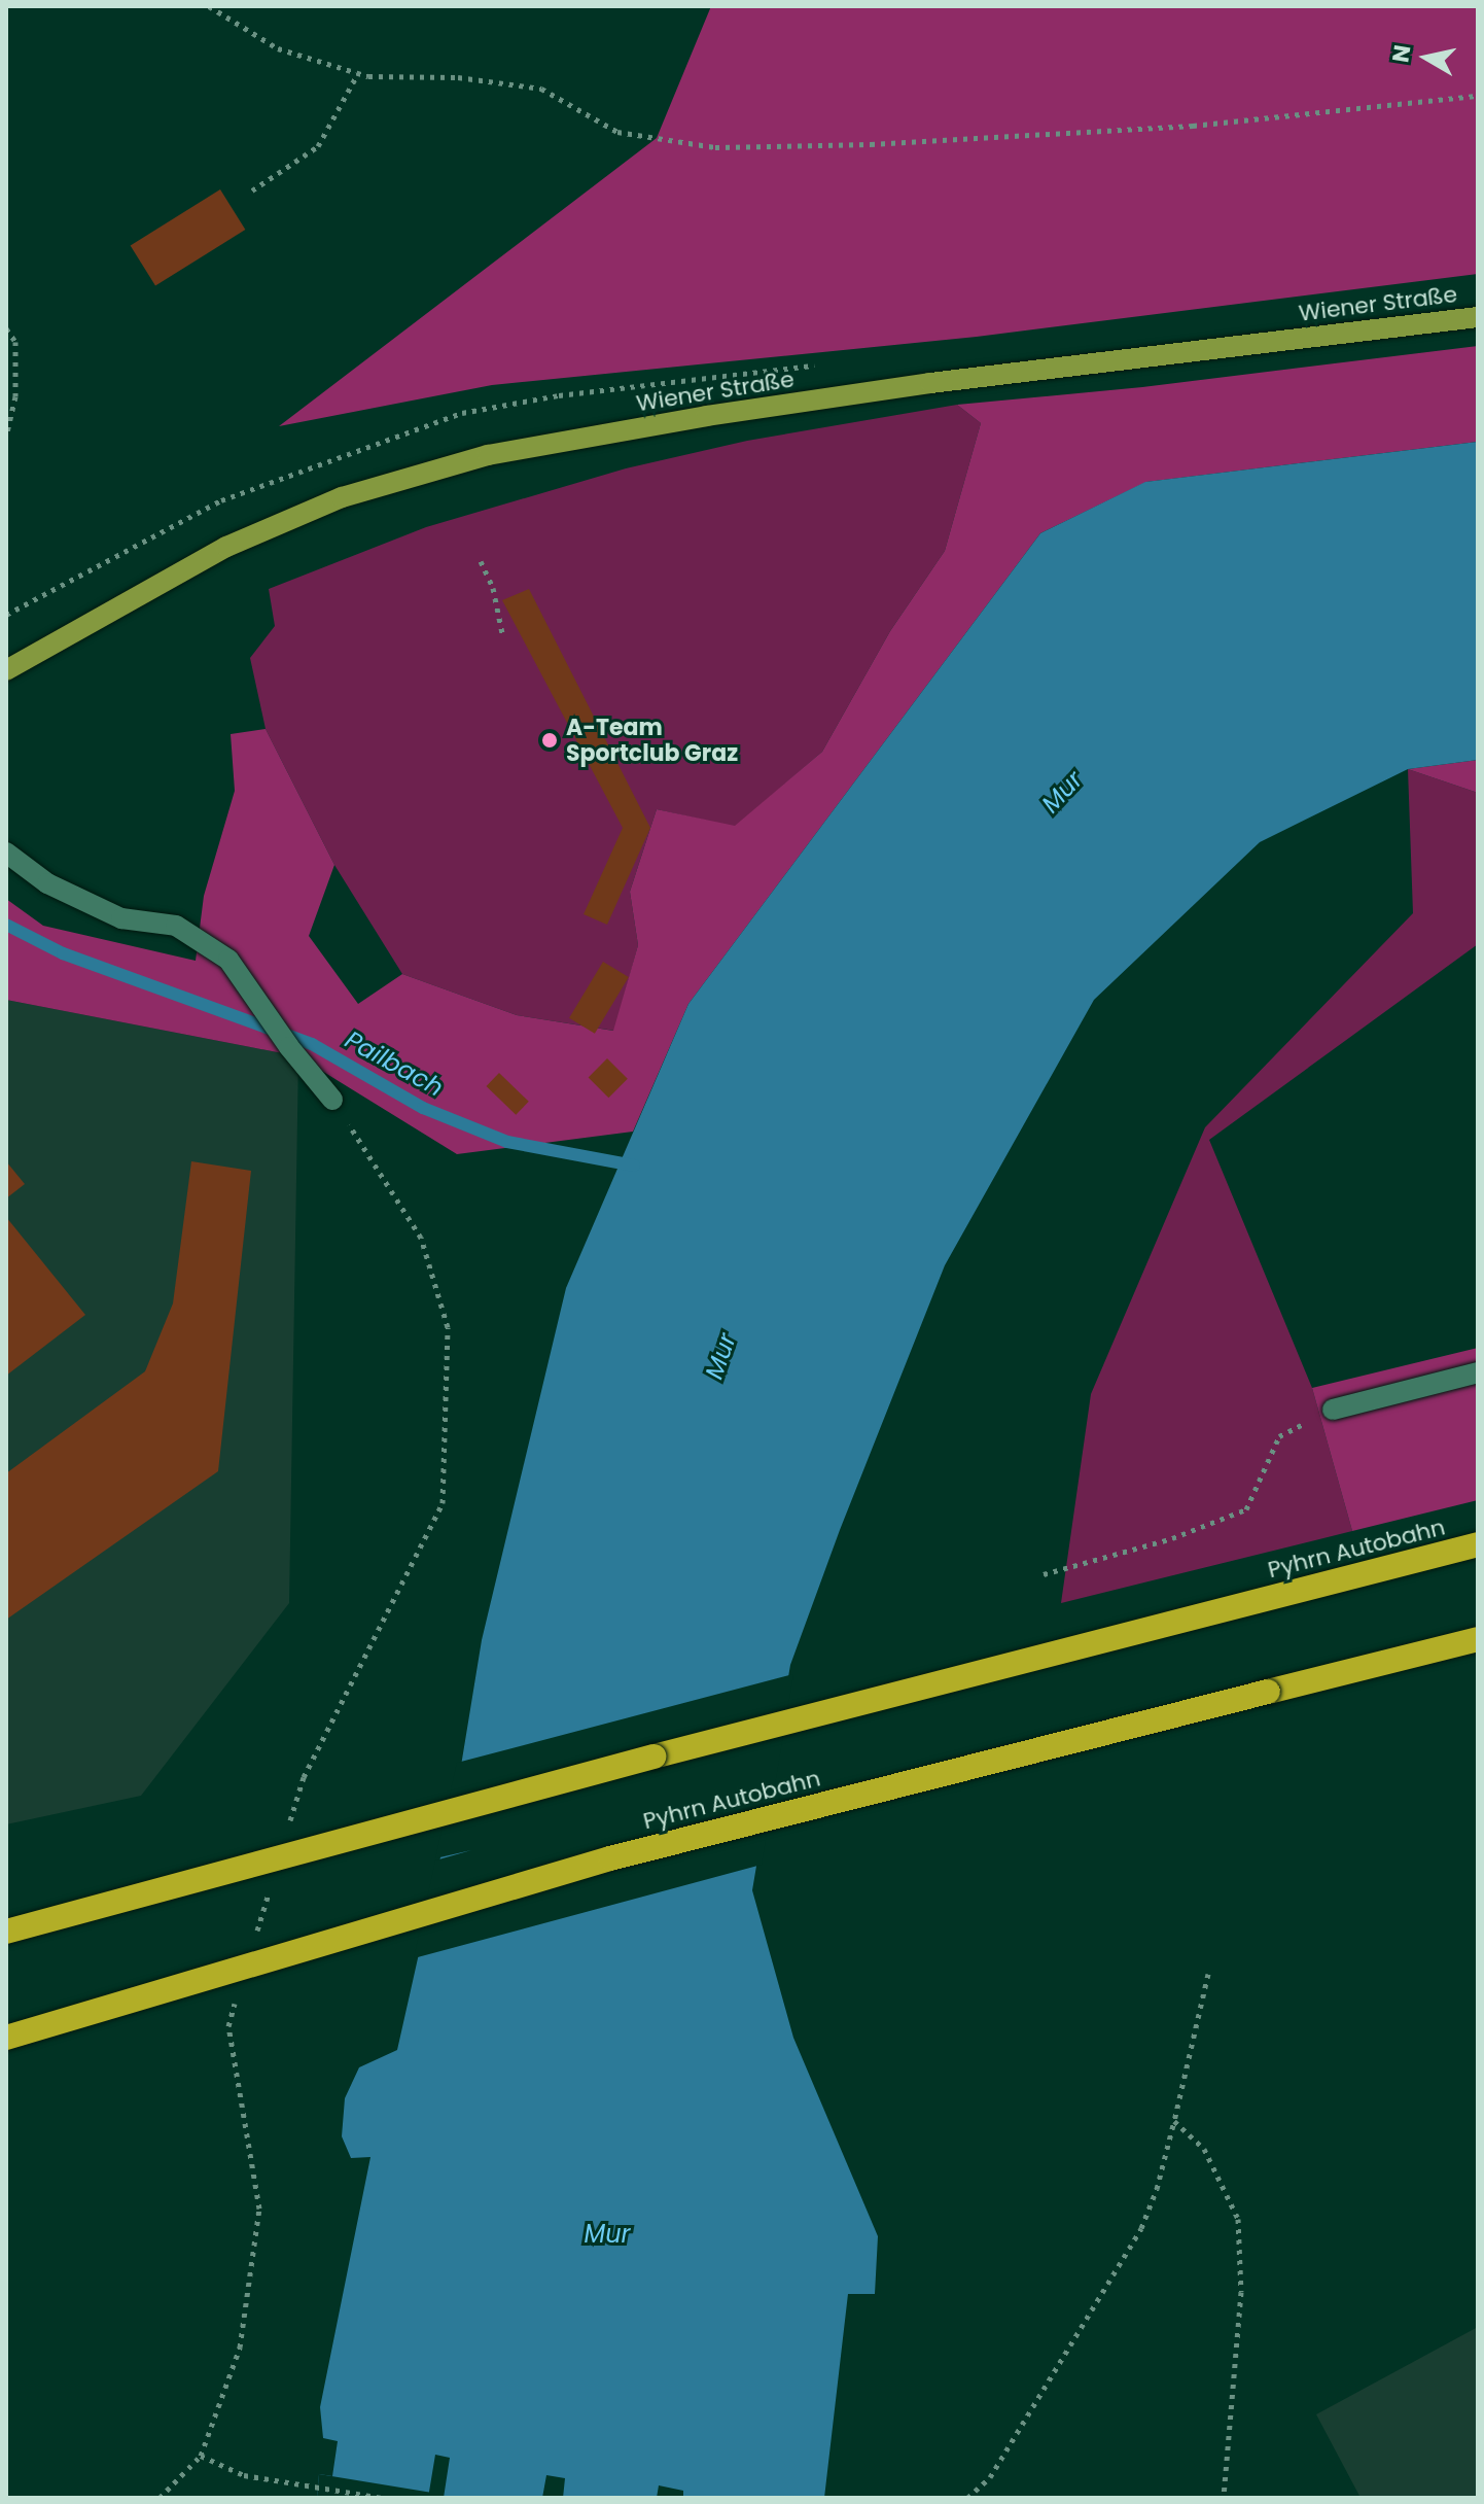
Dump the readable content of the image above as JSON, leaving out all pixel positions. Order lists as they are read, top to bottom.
{
  "streets": {
    "highway": ["Pyhrn Autobahn"],
    "main road": ["Wiener Straße"]
  },
  "water": ["Mur", "Pailbach"],
  "places": ["A-Team Sportclub Graz"],
  "north": "left"
}
